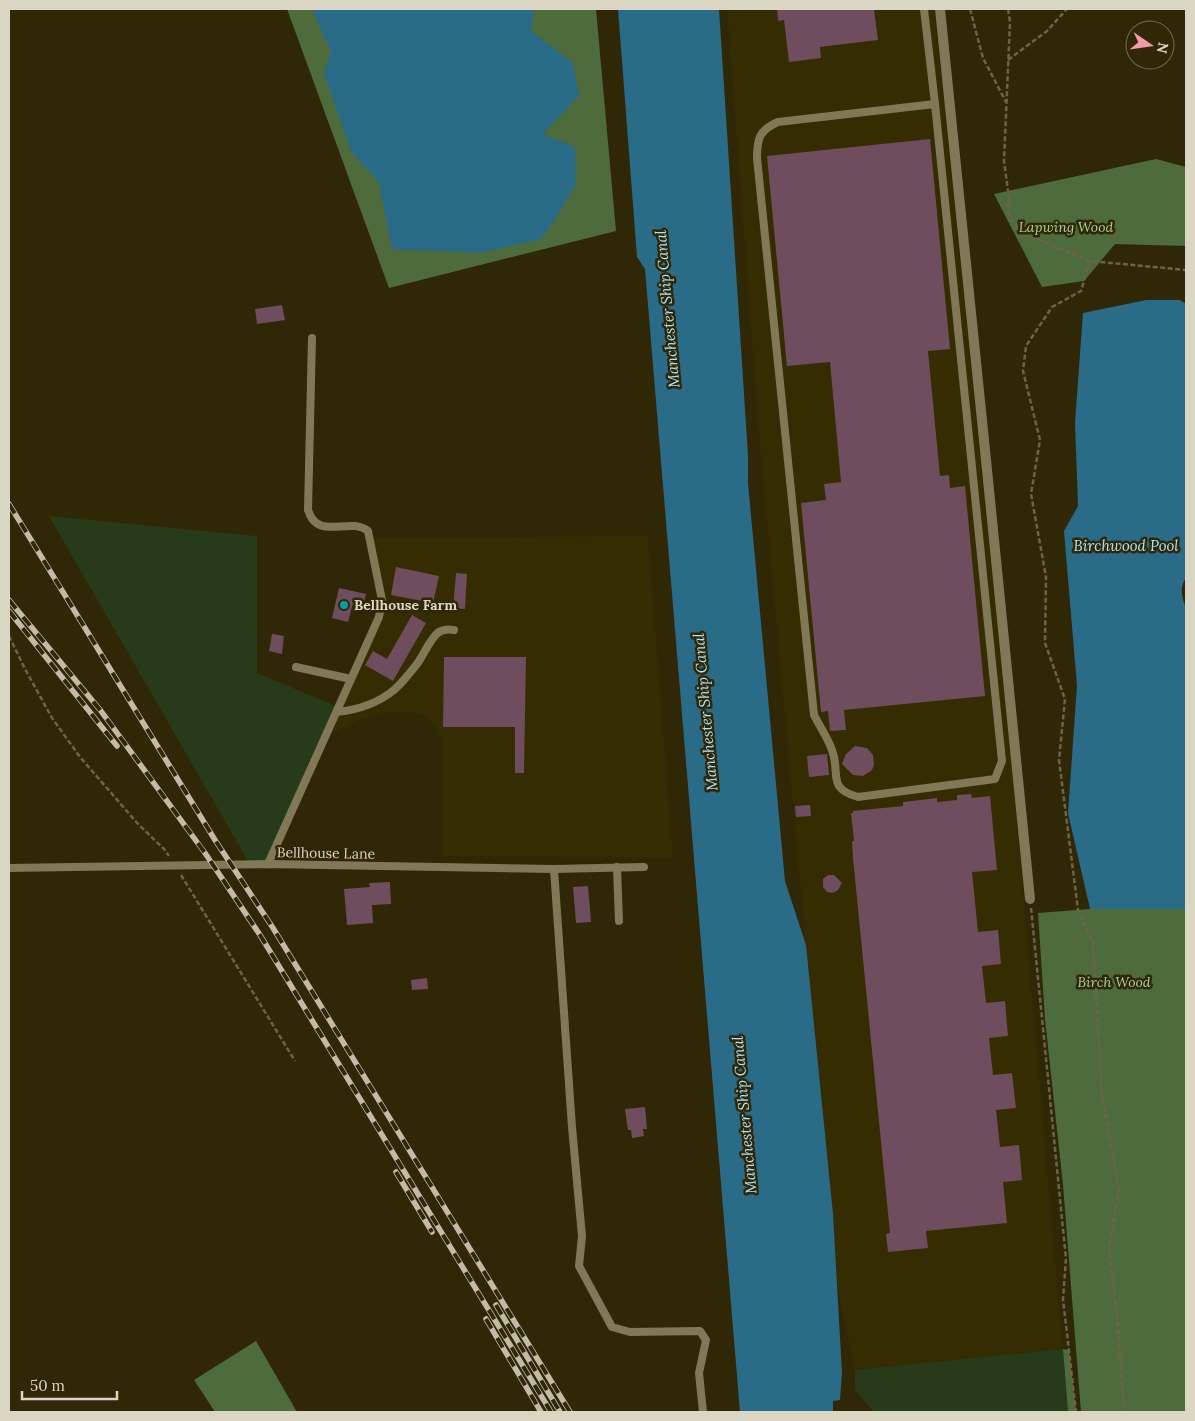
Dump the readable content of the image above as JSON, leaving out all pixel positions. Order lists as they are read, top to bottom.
{
  "streets": {
    "lane": ["Bellhouse Lane"]
  },
  "water": ["Manchester Ship Canal", "Birchwood Pool"],
  "parks": ["Lapwing Wood", "Birch Wood"],
  "places": ["Bellhouse Farm"],
  "scale_bar": "50 m",
  "north": "right"
}
